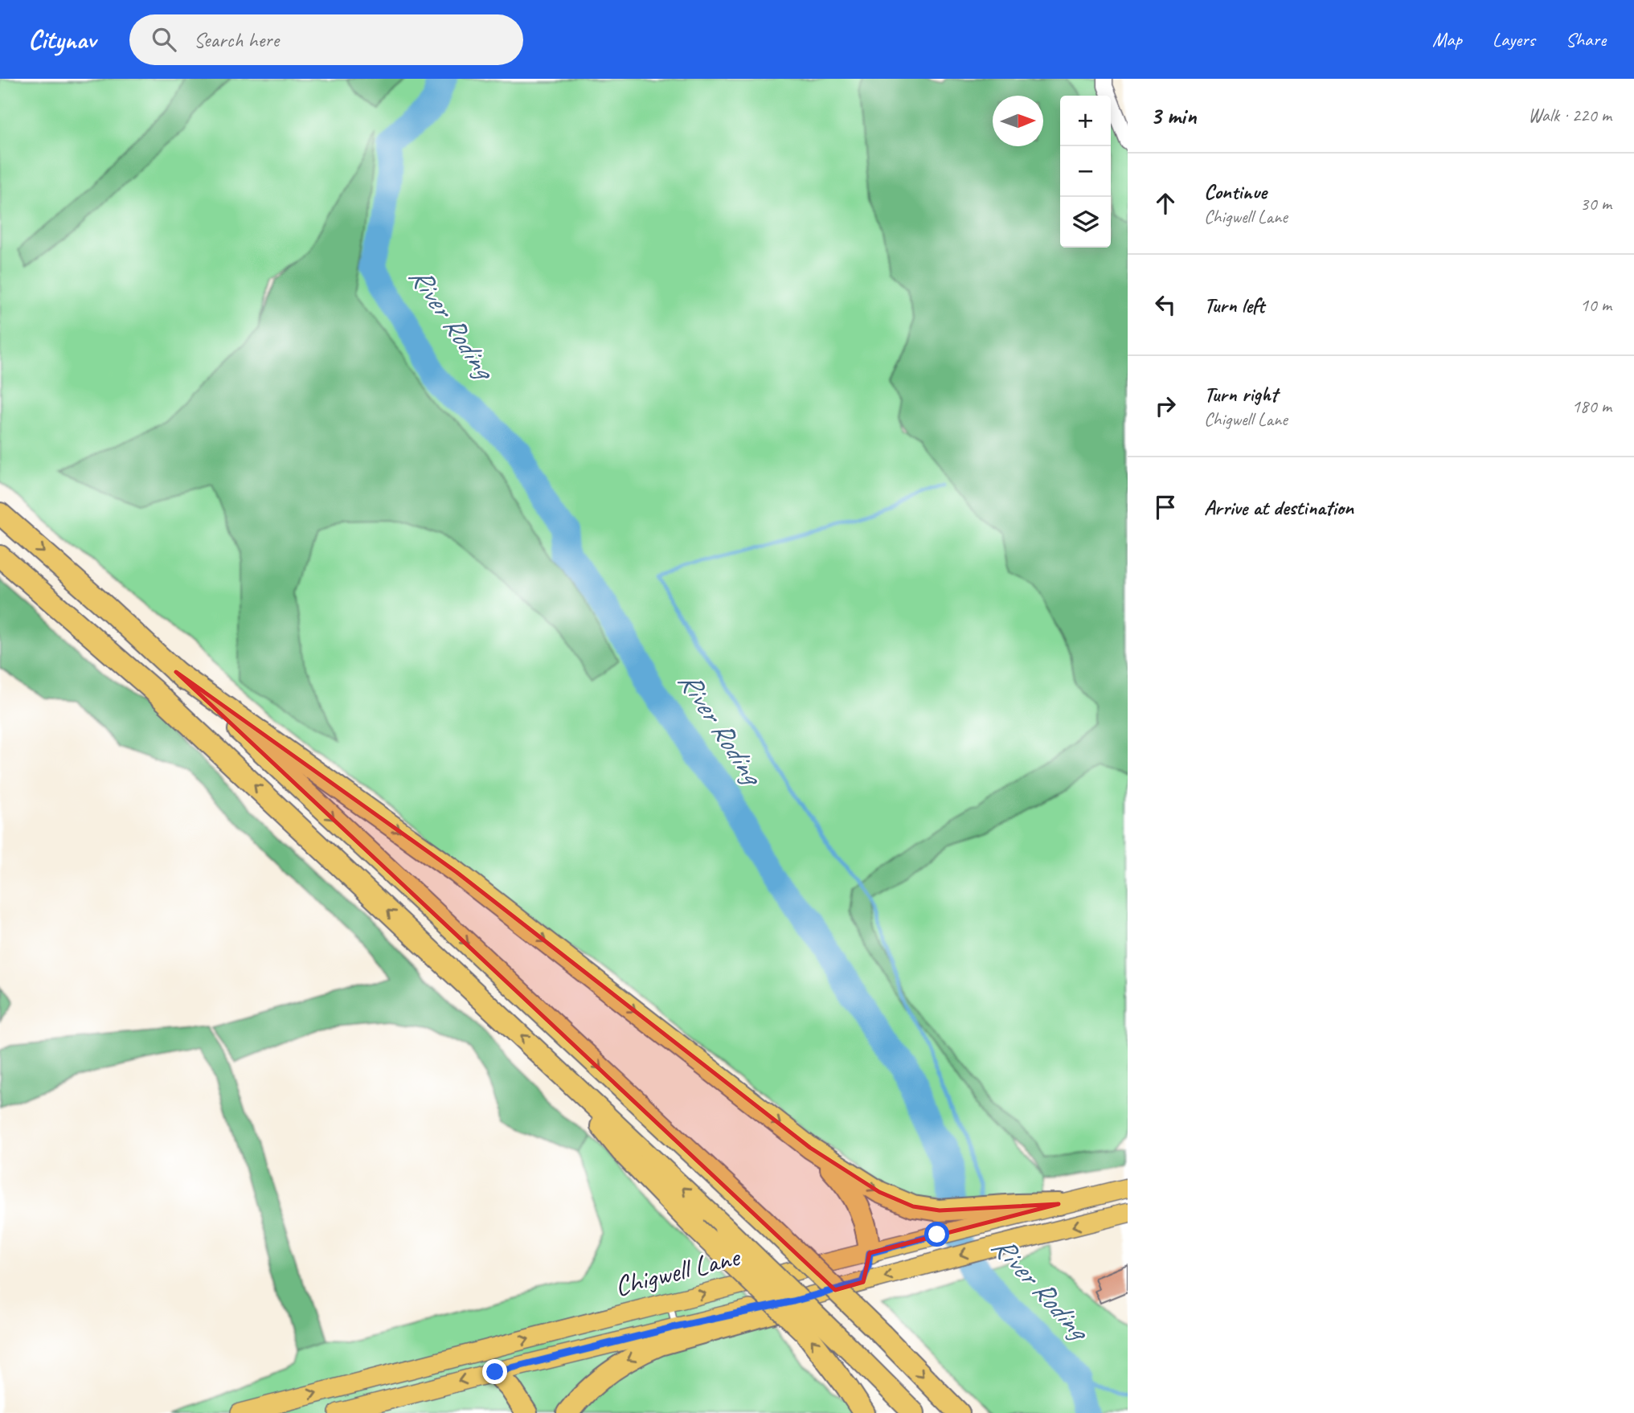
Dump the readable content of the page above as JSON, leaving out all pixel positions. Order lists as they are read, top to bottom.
{
  "streets": {
    "main road": ["Chigwell Lane"]
  },
  "water": ["River Roding"],
  "north": "right",
  "page": {
    "header": "Citynav",
    "search": "Search here",
    "nav": ["Map", "Layers", "Share"],
    "heading": ["3 min", "Walk · 220 m"],
    "map_buttons": ["+", "−"],
    "list": [
      ["Continue", "Chigwell Lane", "30 m"],
      ["Turn left", "10 m"],
      ["Turn right", "Chigwell Lane", "180 m"],
      "Arrive at destination"
    ]
  }
}
